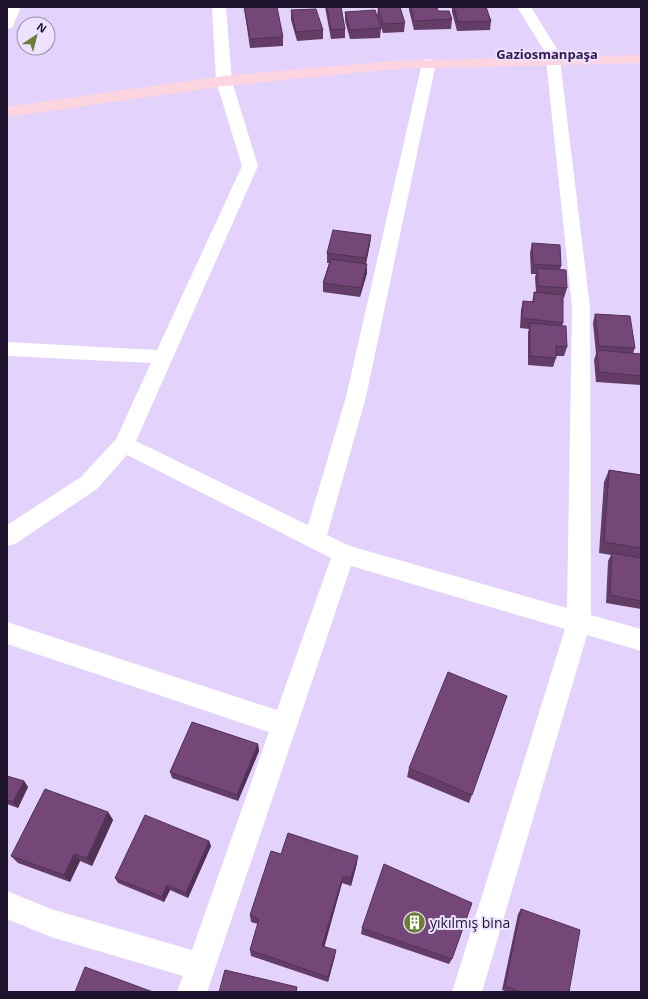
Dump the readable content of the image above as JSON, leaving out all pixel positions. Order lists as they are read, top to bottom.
{
  "districts": ["Gaziosmanpaşa"],
  "places": {
    "building": ["yıkılmış bina"]
  },
  "north": "top right"
}
